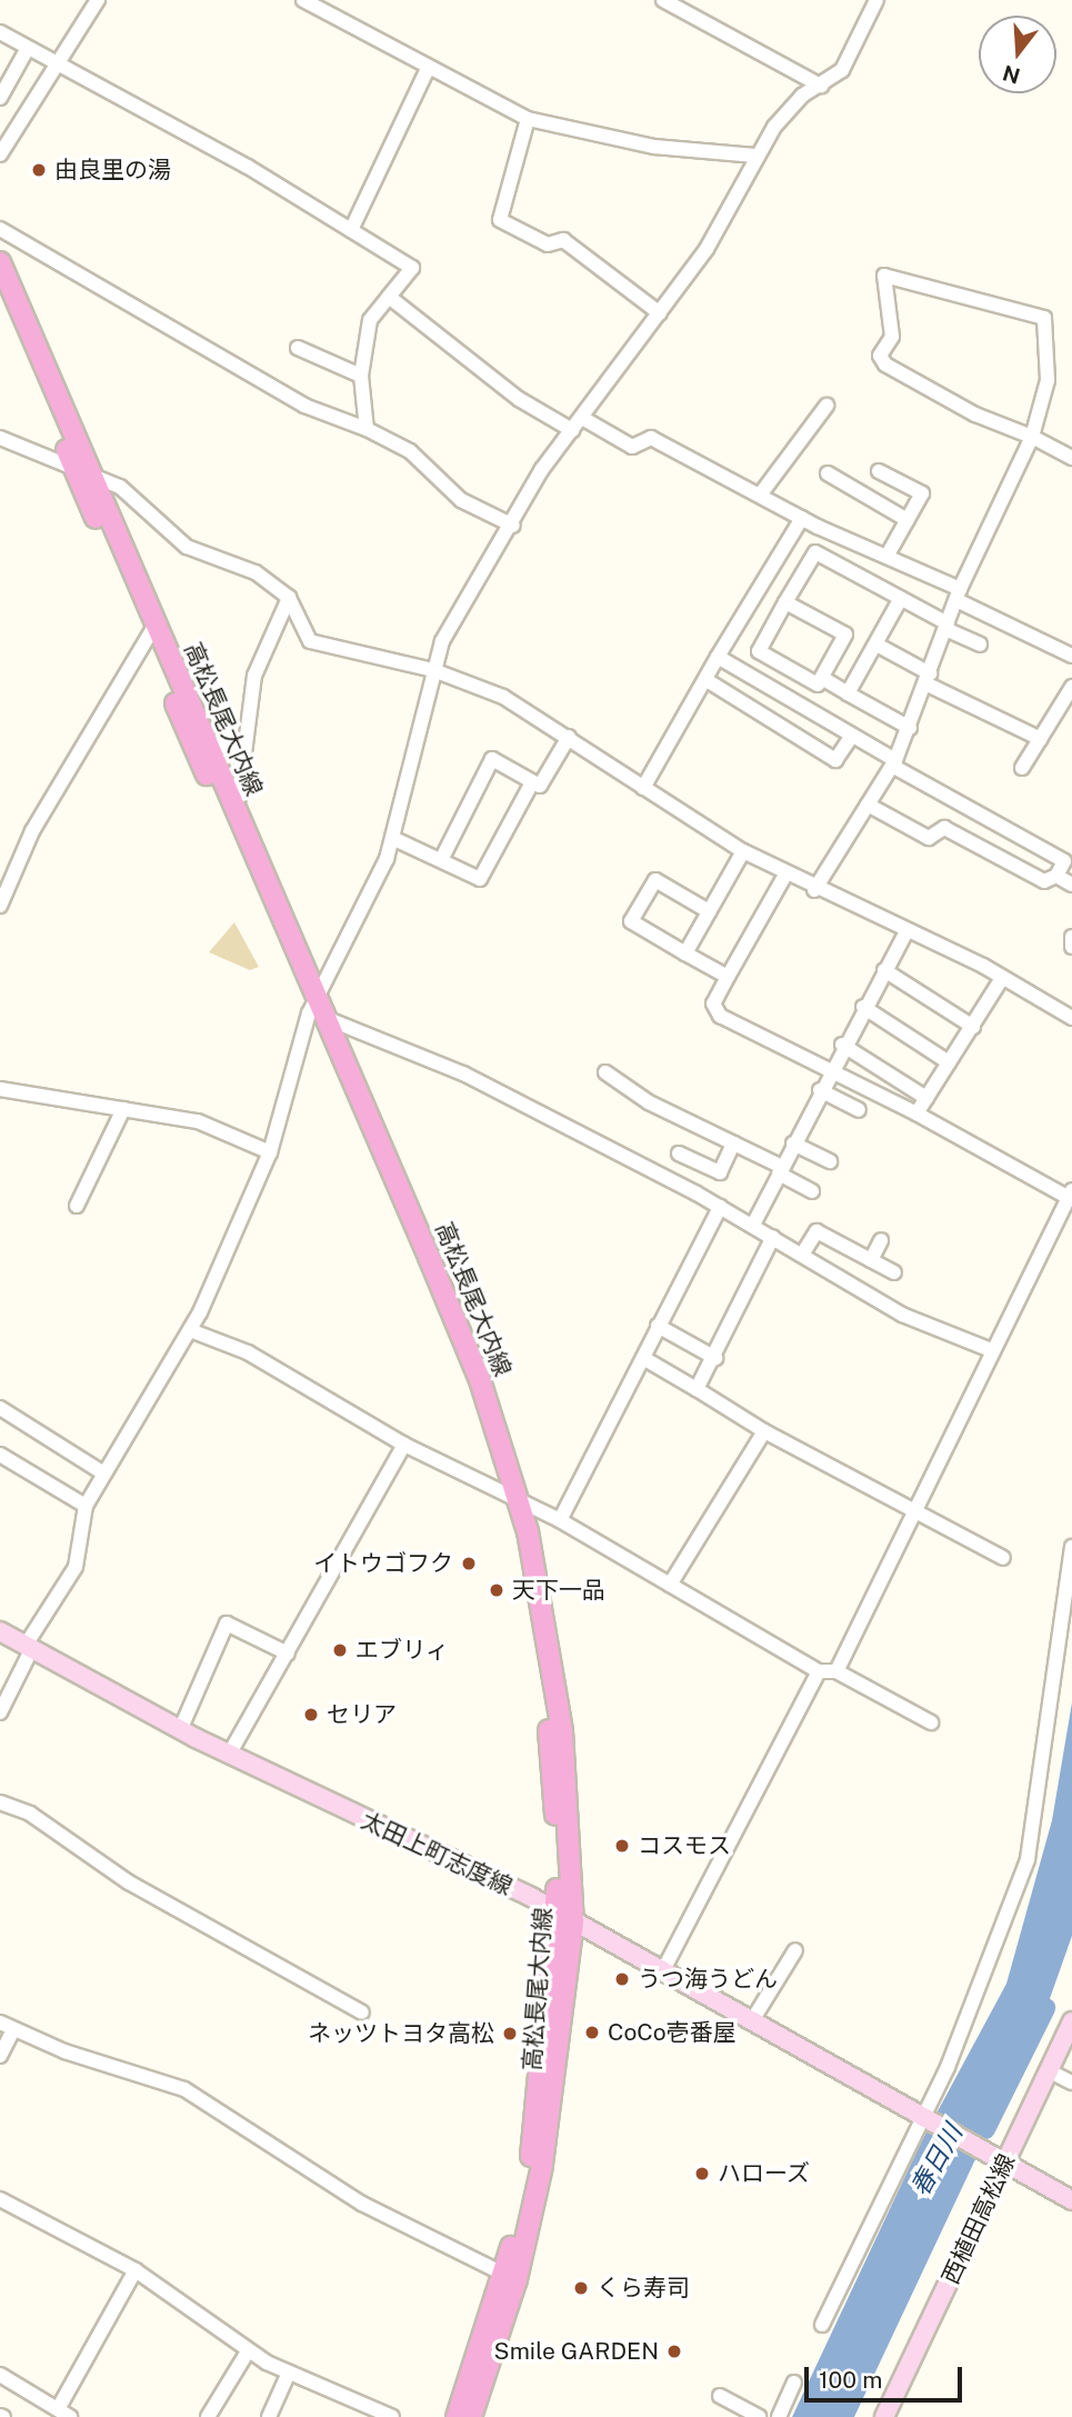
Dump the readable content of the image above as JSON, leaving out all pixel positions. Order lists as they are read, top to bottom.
{
  "streets": {
    "main road": ["高松長尾大内線", "太田上町志度線", "西植田高松線"]
  },
  "crossings": [
    ["高松長尾大内線", "太田上町志度線"],
    ["太田上町志度線", "西植田高松線"]
  ],
  "water": ["春日川"],
  "places": [
    "由良里の湯",
    "イトウゴフク",
    "天下一品",
    "エブリィ",
    "セリア",
    "コスモス",
    "うつ海うどん",
    "CoCo壱番屋",
    "ネッツトヨタ高松",
    "ハローズ",
    "くら寿司",
    "Smile GARDEN"
  ],
  "scale_bar": "100 m",
  "north": "bottom"
}
